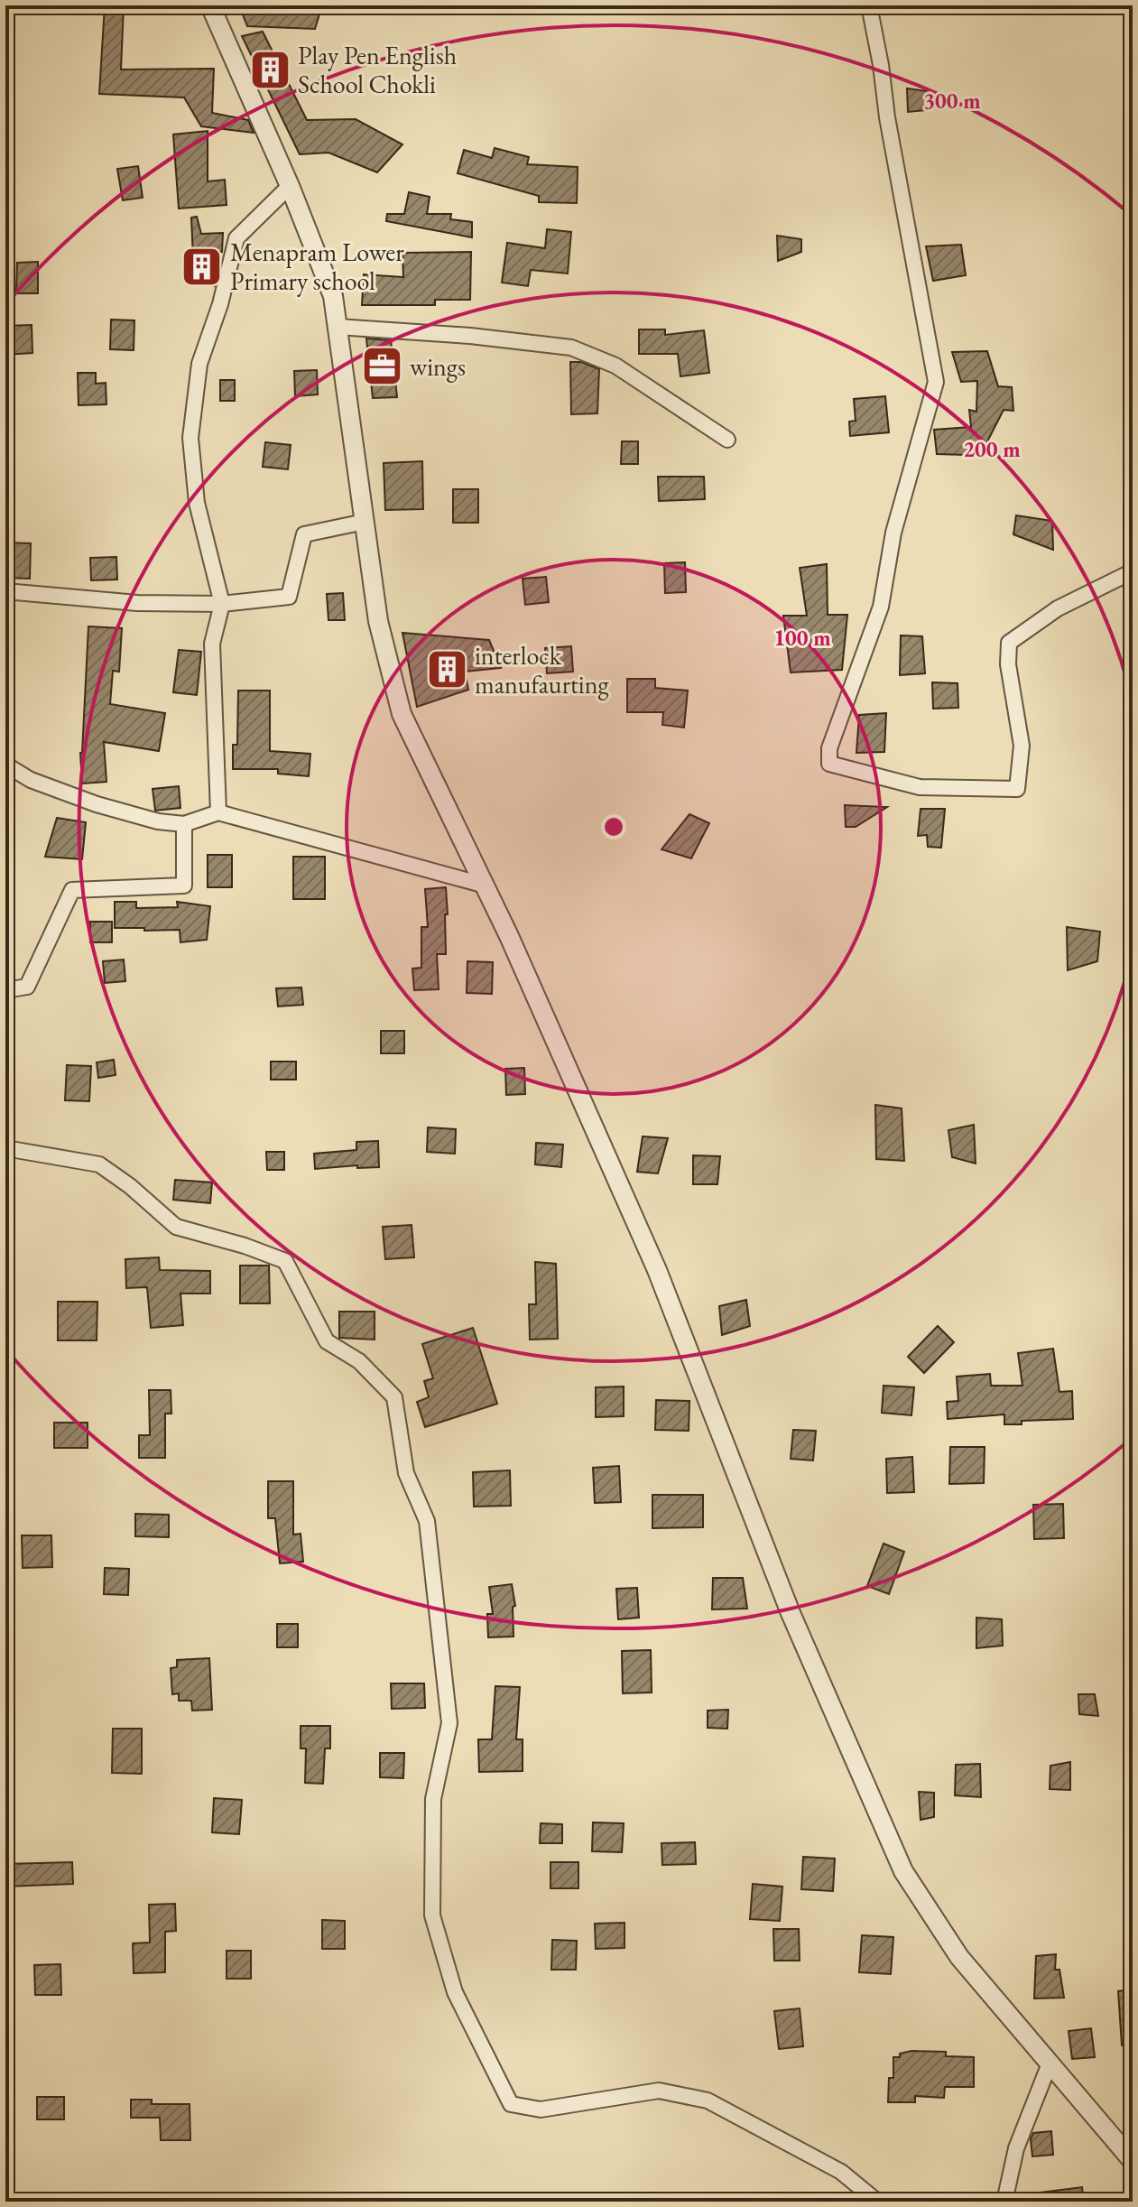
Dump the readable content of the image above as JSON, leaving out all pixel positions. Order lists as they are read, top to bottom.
{
  "places": {
    "building": ["Play Pen English School Chokli", "Menapram Lower Primary school", "interlock manufaurting"],
    "office": ["wings"]
  },
  "rings": ["300 m", "200 m", "100 m"]
}
